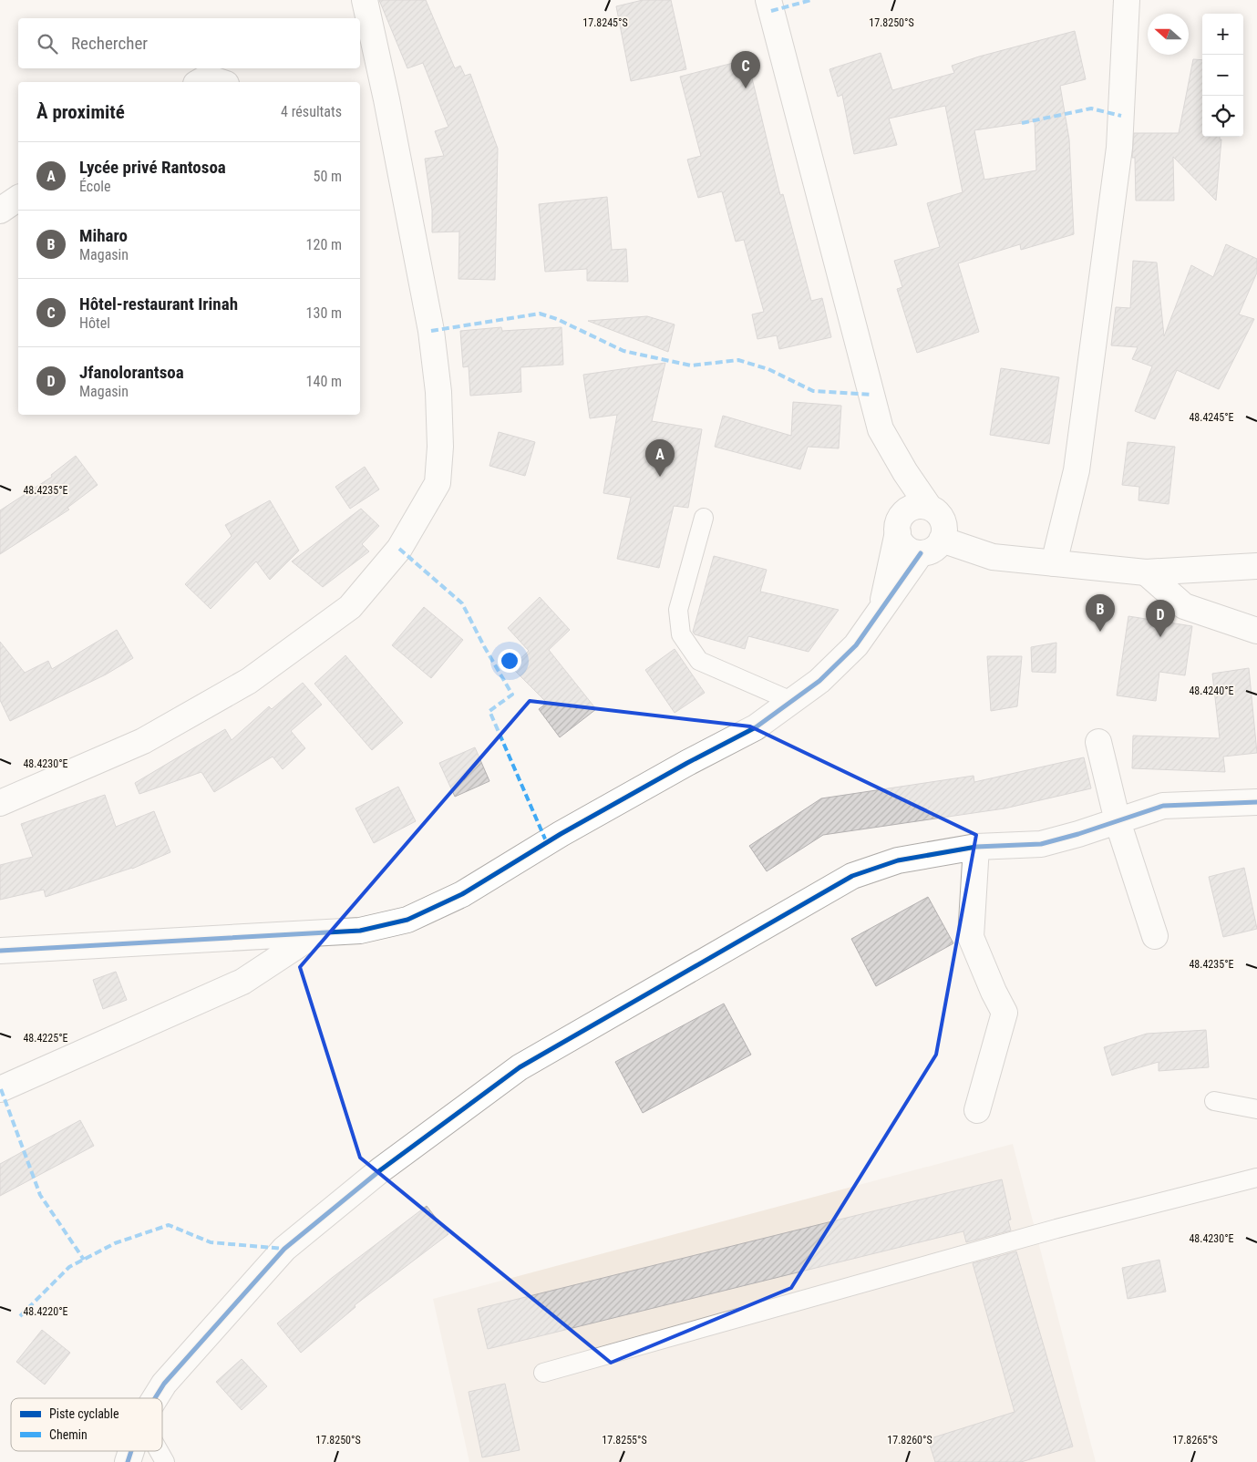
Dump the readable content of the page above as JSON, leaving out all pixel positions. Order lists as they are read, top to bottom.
{
  "legend": ["Piste cyclable", "Chemin"],
  "north": "left",
  "page": {
    "map_buttons": ["+", "−"],
    "search": "Rechercher",
    "pins": [
      "C",
      "A",
      "B",
      "D"
    ],
    "heading": ["À proximité", "4 résultats"],
    "list": [
      {
        "mark": "A",
        "name": "Lycée privé Rantosoa",
        "note": "École",
        "value": "50 m"
      },
      {
        "mark": "B",
        "name": "Miharo",
        "note": "Magasin",
        "value": "120 m"
      },
      {
        "mark": "C",
        "name": "Hôtel-restaurant Irinah",
        "note": "Hôtel",
        "value": "130 m"
      },
      {
        "mark": "D",
        "name": "Jfanolorantsoa",
        "note": "Magasin",
        "value": "140 m"
      }
    ]
  },
  "coordinates": [
    "17.8245°S",
    "17.8250°S",
    "48.4245°E",
    "48.4235°E",
    "48.4240°E",
    "48.4230°E",
    "48.4225°E",
    "48.4220°E",
    "17.8255°S",
    "17.8260°S",
    "17.8265°S"
  ]
}
